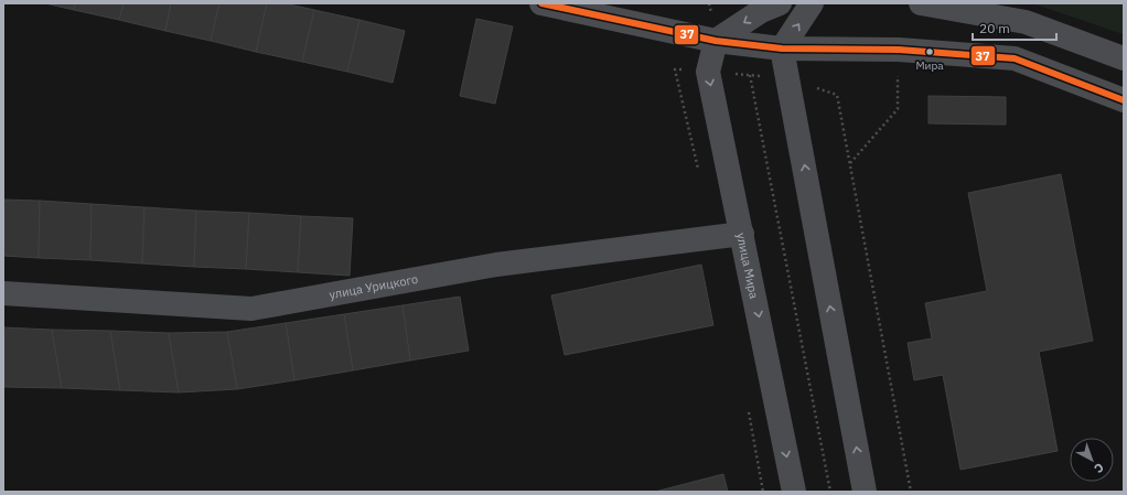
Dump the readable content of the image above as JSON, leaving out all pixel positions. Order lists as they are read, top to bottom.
{
  "streets": {
    "street": ["улица Мира", "улица Урицкого"]
  },
  "crossings": [
    ["улица Мира", "улица Урицкого"]
  ],
  "places": ["Мира"],
  "lines": ["transit line 37"],
  "scale_bar": "20 m",
  "north": "bottom right"
}
